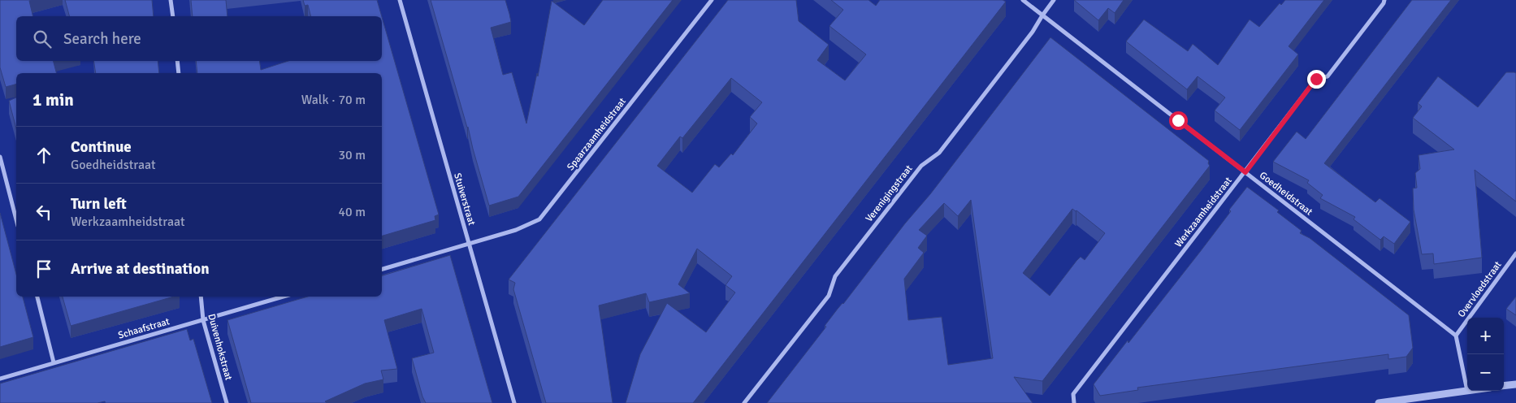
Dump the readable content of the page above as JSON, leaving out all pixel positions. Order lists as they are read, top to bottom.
{
  "streets": {
    "street": [
      "Spaarzaamheidstraat",
      "Verenigingstraat",
      "Goedheidstraat",
      "Stuiverstraat",
      "Werkzaamheidstraat",
      "Overvloedstraat",
      "Schaafstraat",
      "Duivenhokstraat"
    ]
  },
  "crossings": [
    ["Spaarzaamheidstraat", "Stuiverstraat"],
    ["Verenigingstraat", "Goedheidstraat"],
    ["Goedheidstraat", "Werkzaamheidstraat"],
    ["Goedheidstraat", "Overvloedstraat"],
    ["Schaafstraat", "Duivenhokstraat"]
  ],
  "page": {
    "search": "Search here",
    "heading": ["1 min", "Walk · 70 m"],
    "list": [
      ["Continue", "Goedheidstraat", "30 m"],
      ["Turn left", "Werkzaamheidstraat", "40 m"],
      "Arrive at destination"
    ],
    "map_buttons": ["+", "−"]
  }
}
